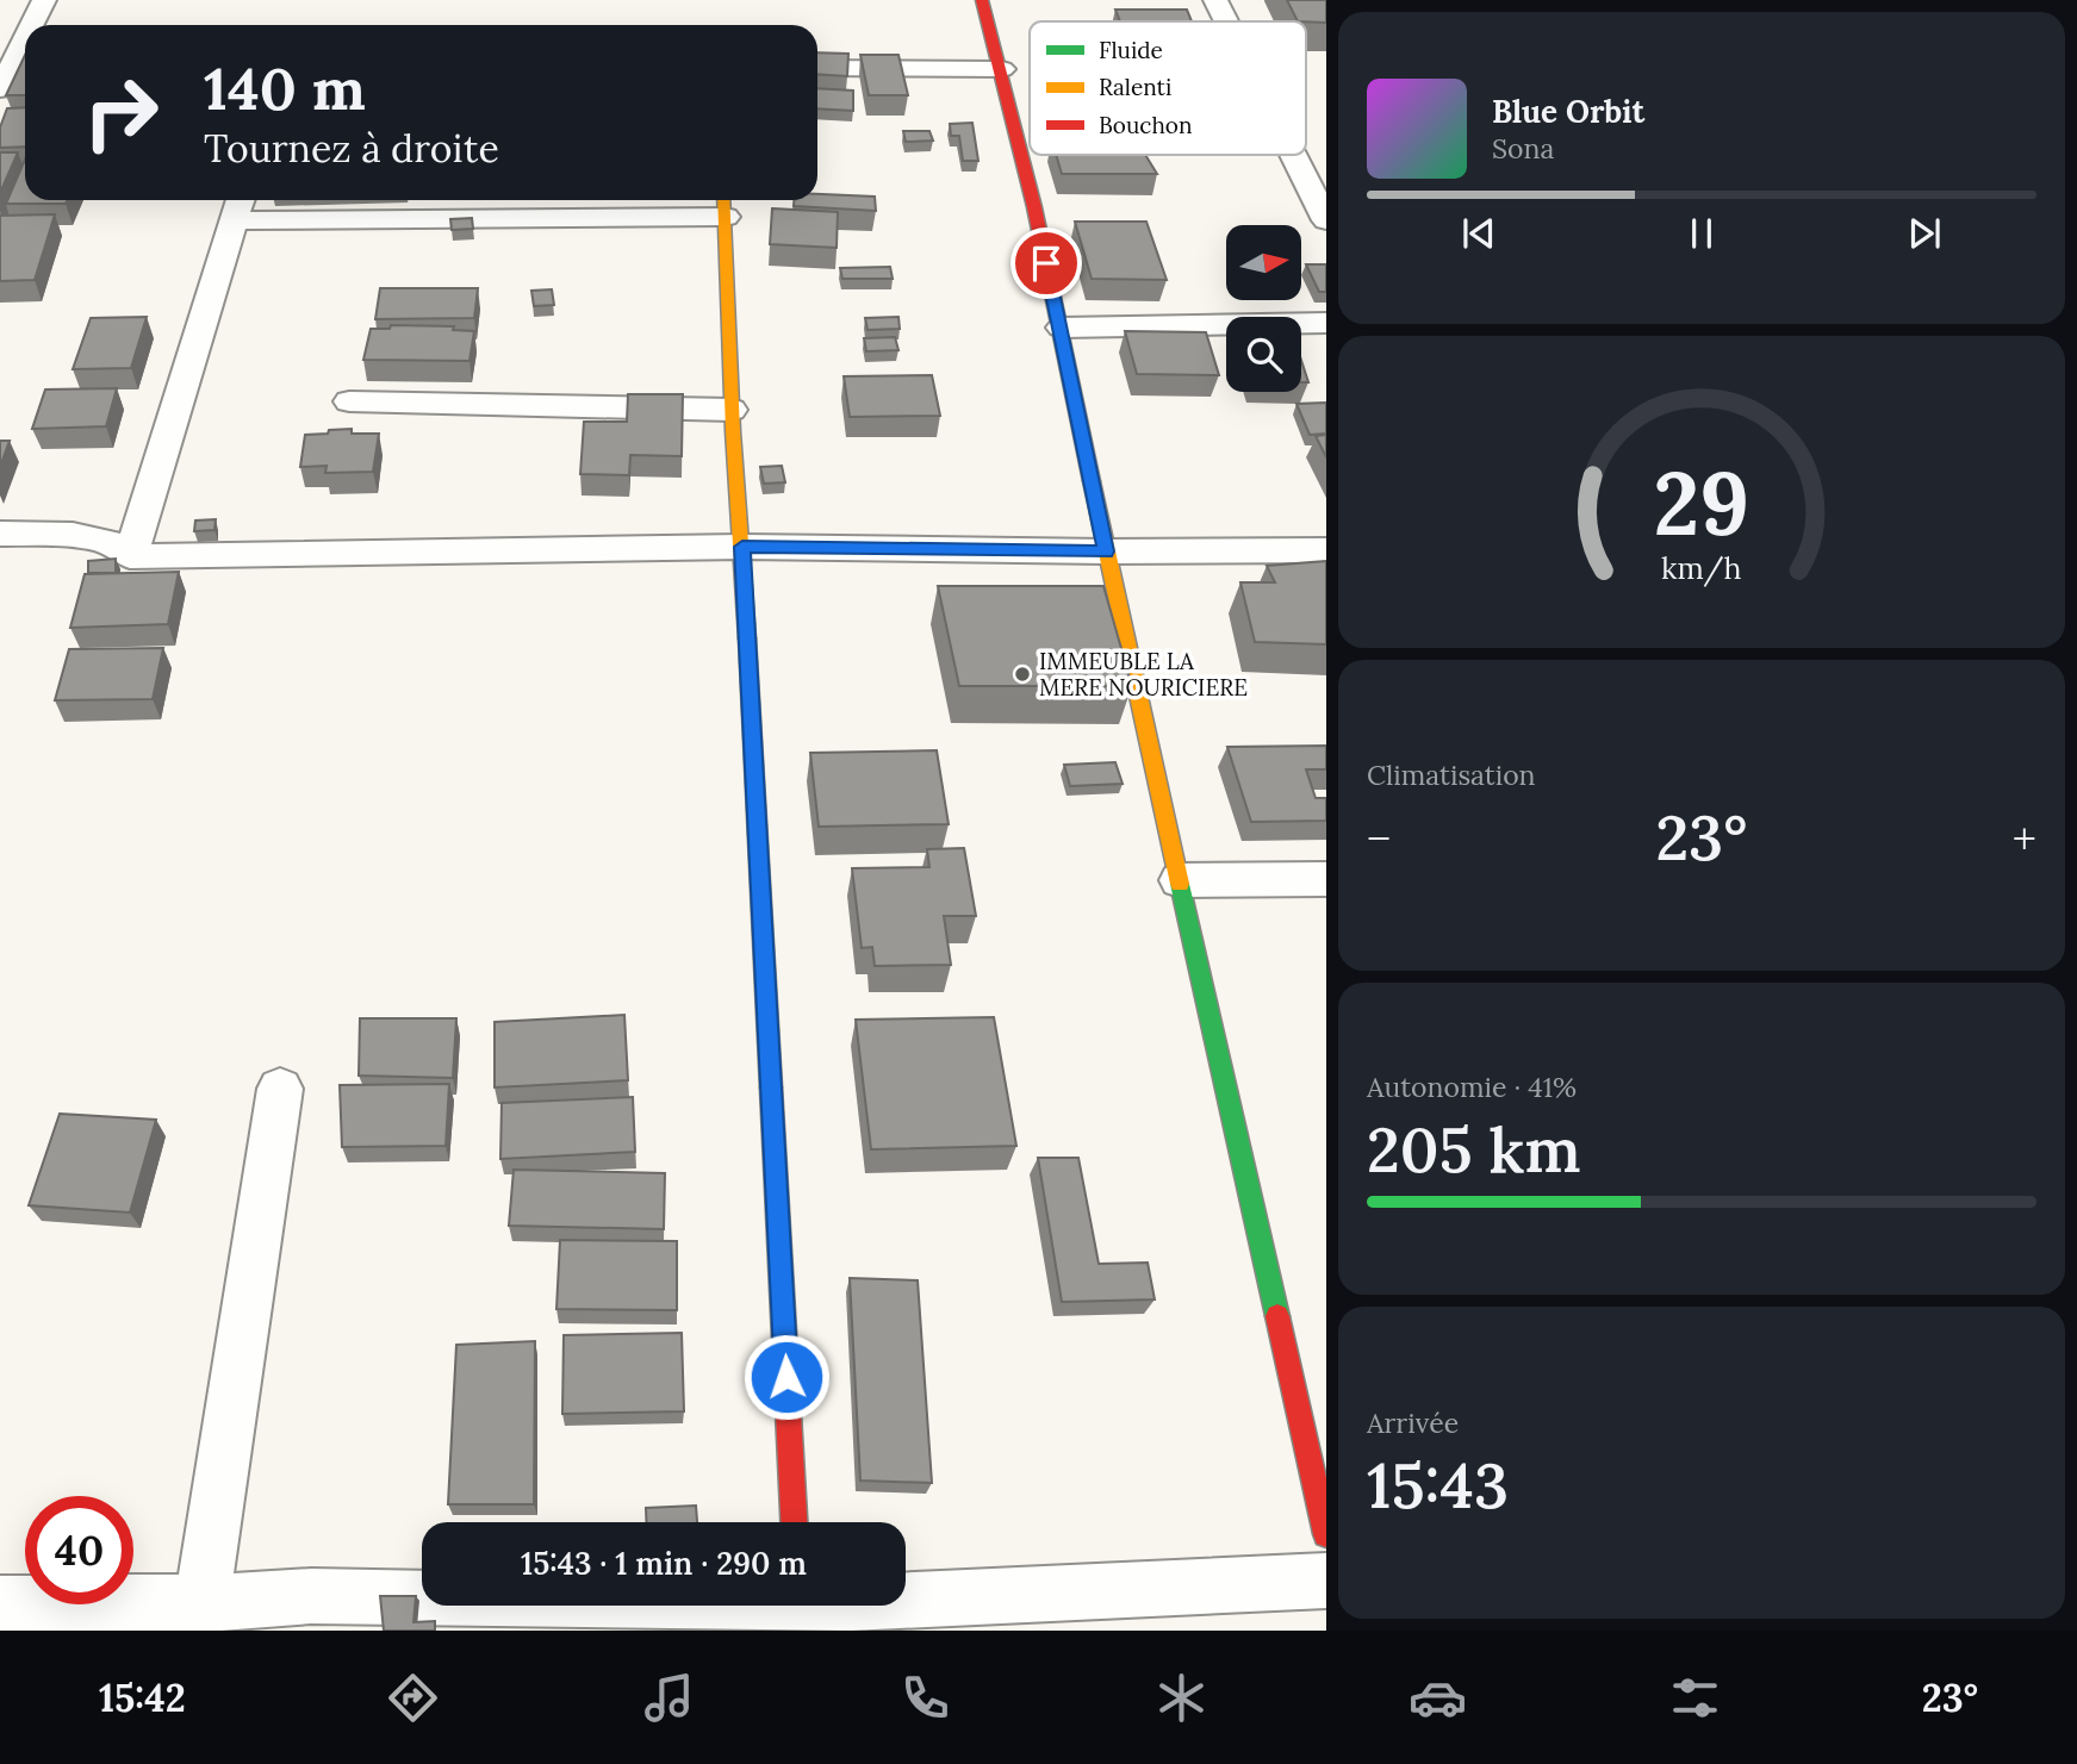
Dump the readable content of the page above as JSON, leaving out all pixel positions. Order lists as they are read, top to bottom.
{
  "places": ["IMMEUBLE LA MERE NOURICIERE"],
  "legend": ["Fluide", "Ralenti", "Bouchon"],
  "north": "right",
  "page": {
    "turn": ["140 m", "Tournez à droite"],
    "song": ["Blue Orbit", "Sona"],
    "tile": [
      "Climatisation",
      ["Autonomie · 41%", "205 km"],
      ["Arrivée", "15:43"]
    ],
    "heat": ["−", "23°", "+"],
    "limit": "40",
    "trip": "15:43 · 1 min · 290 m",
    "tabs": ["15:42", "23°"],
    "gauge": ["29", "km/h"]
  }
}
